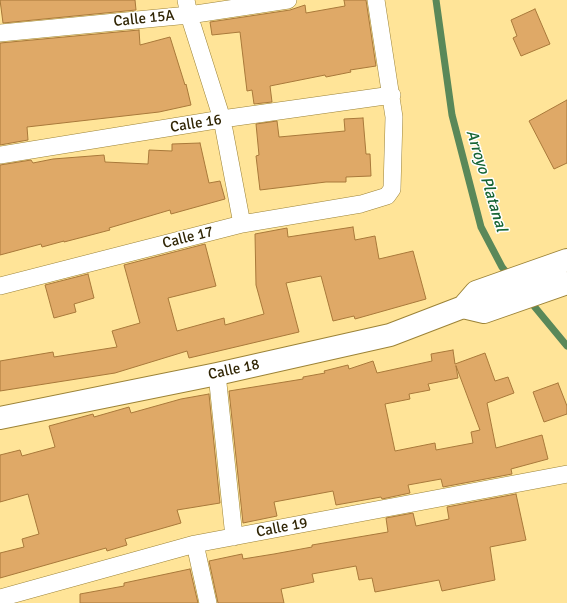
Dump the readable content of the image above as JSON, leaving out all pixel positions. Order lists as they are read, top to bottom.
{
  "streets": {
    "main road": ["Calle 18"],
    "street": [
      "Calle 15A",
      "Calle 16",
      "Calle 17",
      "Calle 19"
    ]
  },
  "crossings": [
    ["Calle 16", "Calle 17"]
  ],
  "water": ["Arroyo Platanal"]
}
